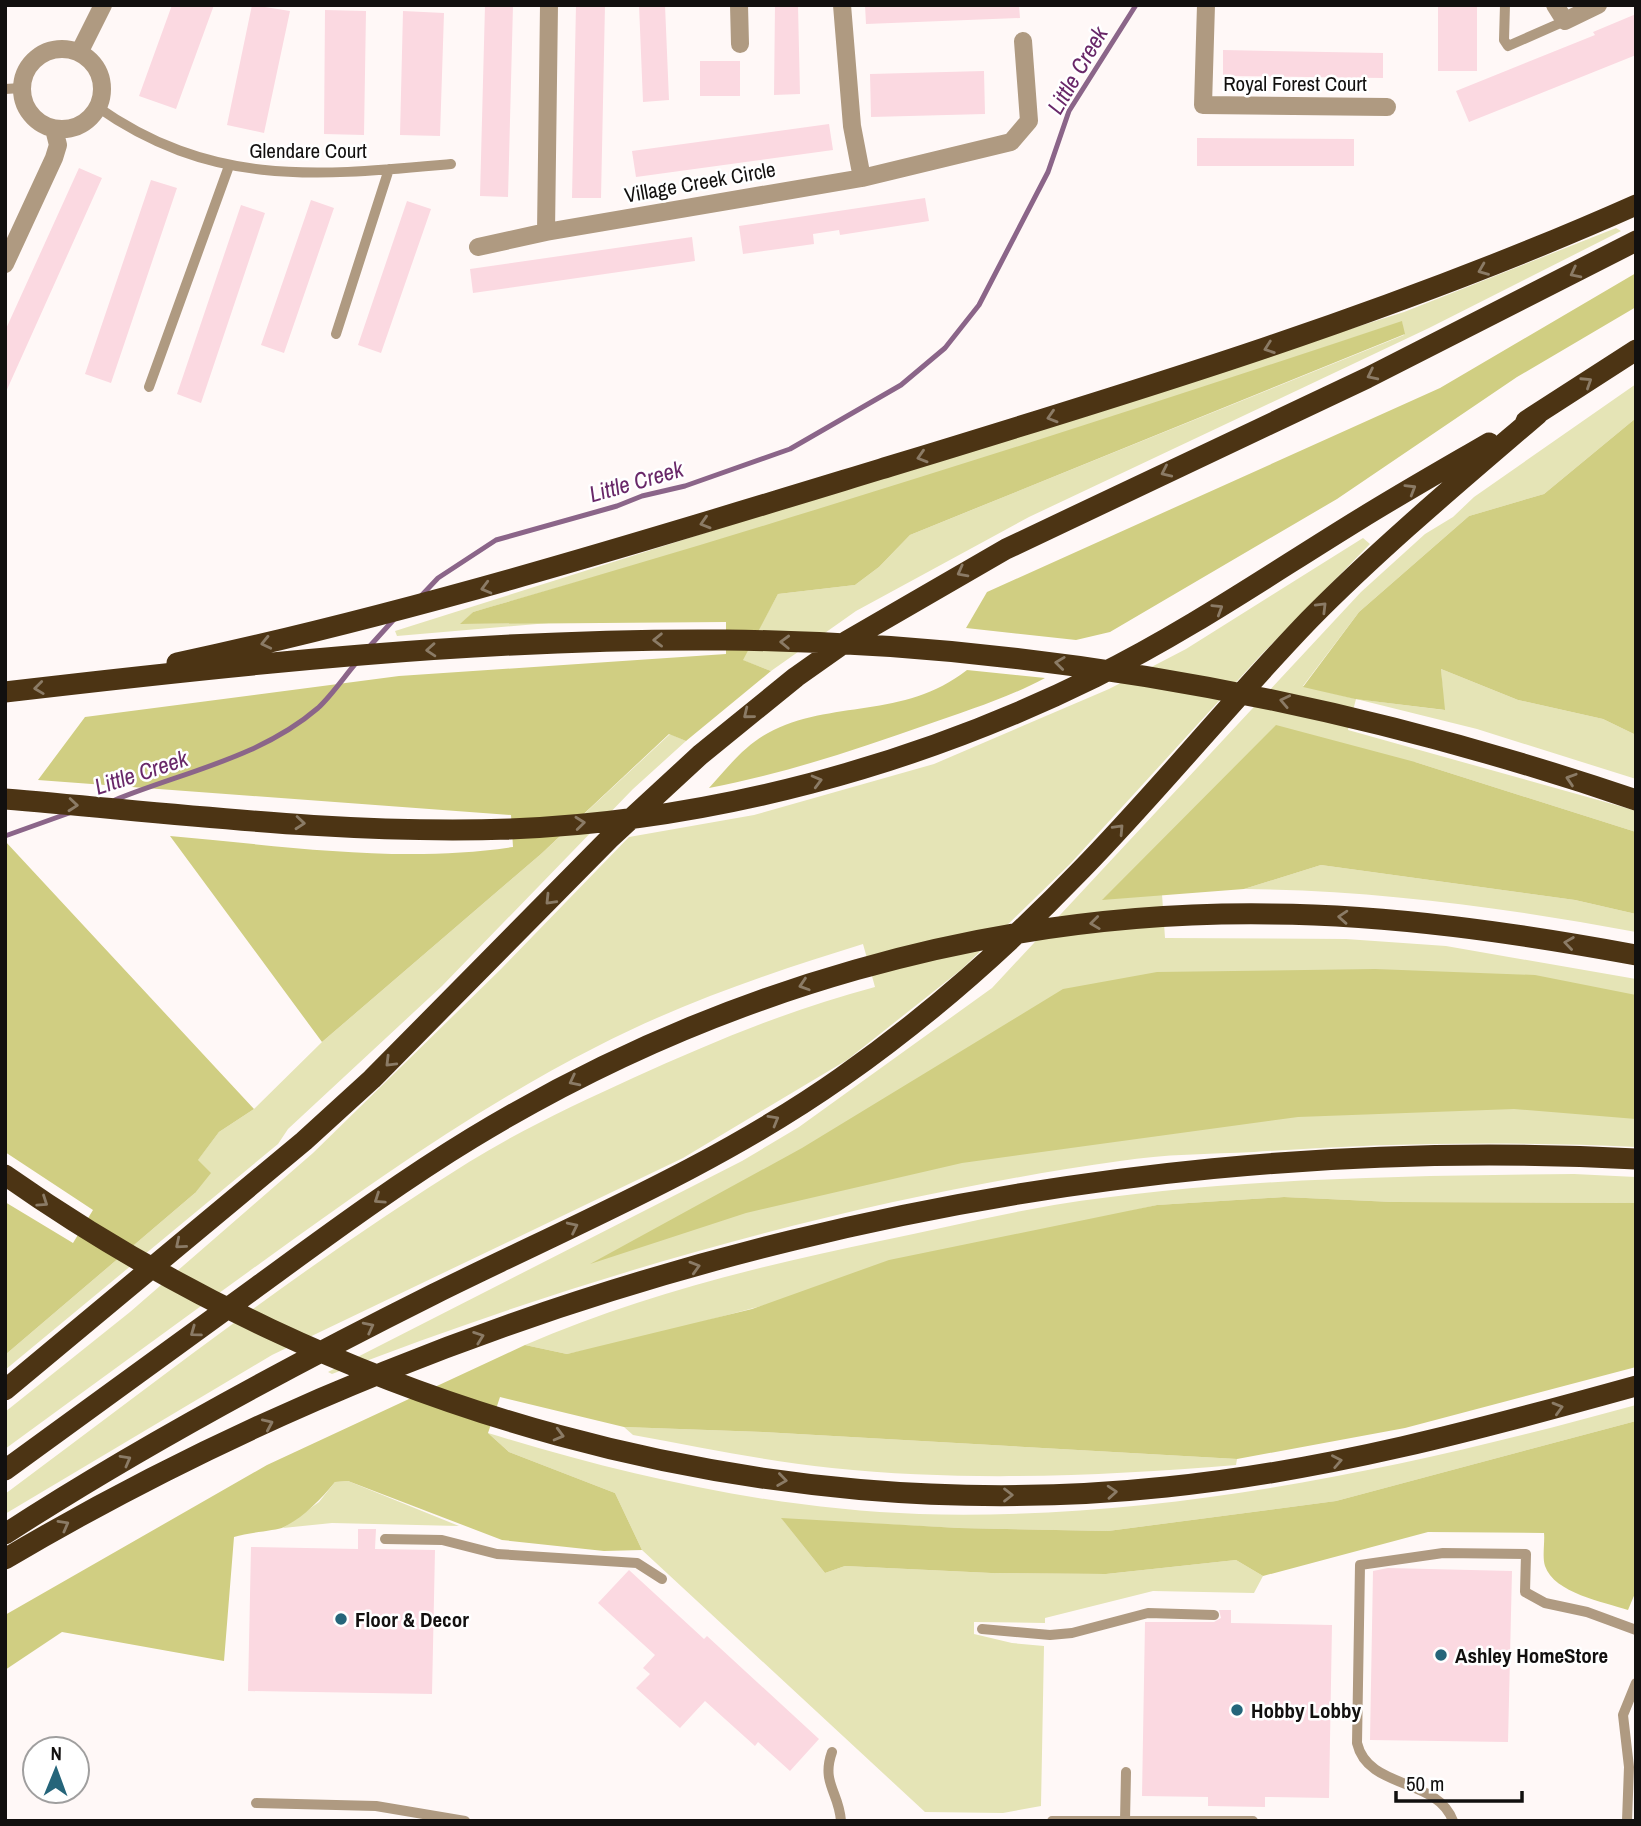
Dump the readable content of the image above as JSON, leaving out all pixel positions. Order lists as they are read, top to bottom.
{
  "streets": {
    "street": ["Royal Forest Court", "Village Creek Circle"],
    "lane": ["Glendare Court"]
  },
  "water": ["Little Creek"],
  "places": ["Floor & Decor", "Ashley HomeStore", "Hobby Lobby"],
  "scale_bar": "50 m",
  "north": "top"
}
